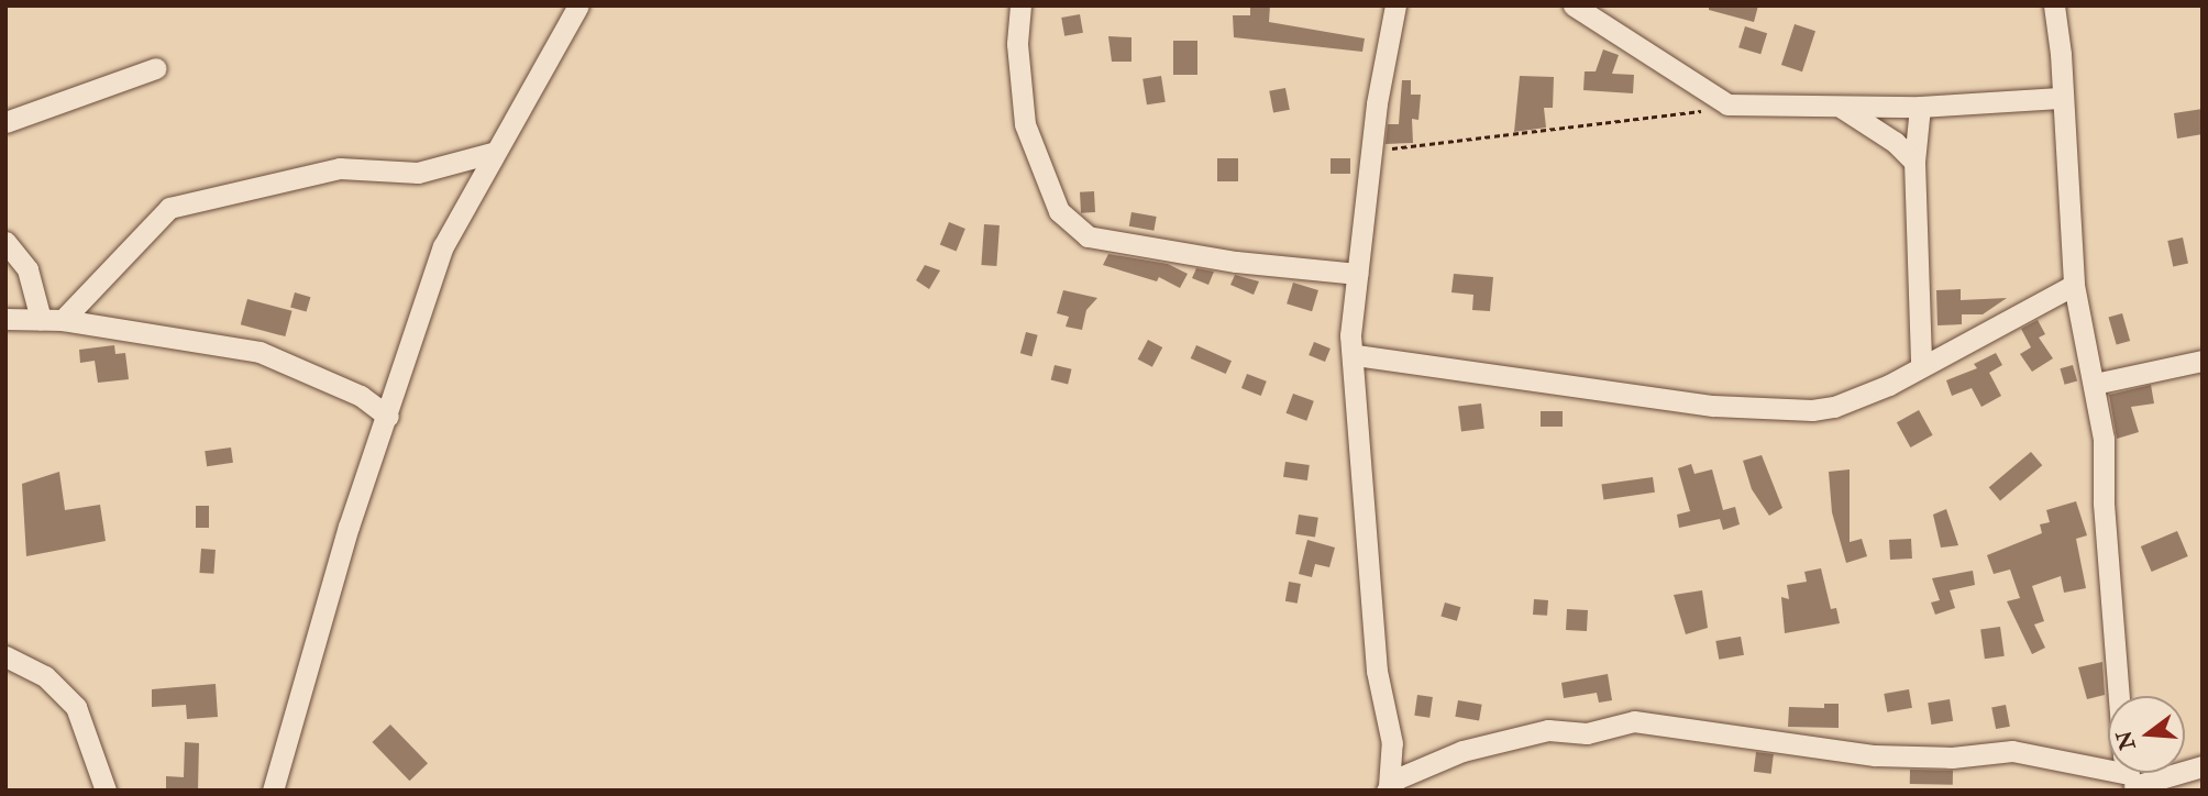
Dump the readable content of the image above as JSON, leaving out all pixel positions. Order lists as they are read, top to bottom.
{
  "north": "left"
}
